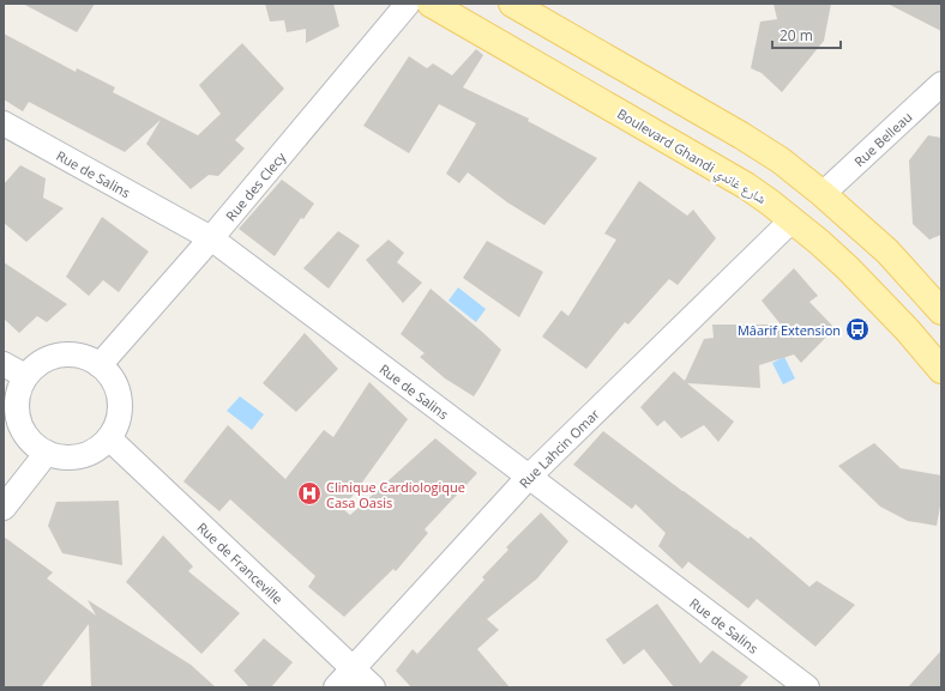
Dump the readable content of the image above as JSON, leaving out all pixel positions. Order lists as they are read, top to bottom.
{
  "streets": {
    "main road": ["Boulevard Ghandi شارع غاندي"],
    "street": [
      "Rue Belleau",
      "Rue de Salins",
      "Rue des Clecy",
      "Rue Lahcin Omar",
      "Rue de Franceville"
    ]
  },
  "crossings": [
    ["Boulevard Ghandi شارع غاندي", "Rue Lahcin Omar"],
    ["Rue de Salins", "Rue des Clecy"],
    ["Rue de Salins", "Rue Lahcin Omar"],
    ["Rue des Clecy", "Rue de Franceville"],
    ["Rue Lahcin Omar", "Rue de Franceville"]
  ],
  "places": {
    "bus stop": ["Mâarif Extension"],
    "hospital": ["Clinique Cardiologique Casa Oasis"]
  },
  "scale_bar": "20 m"
}
